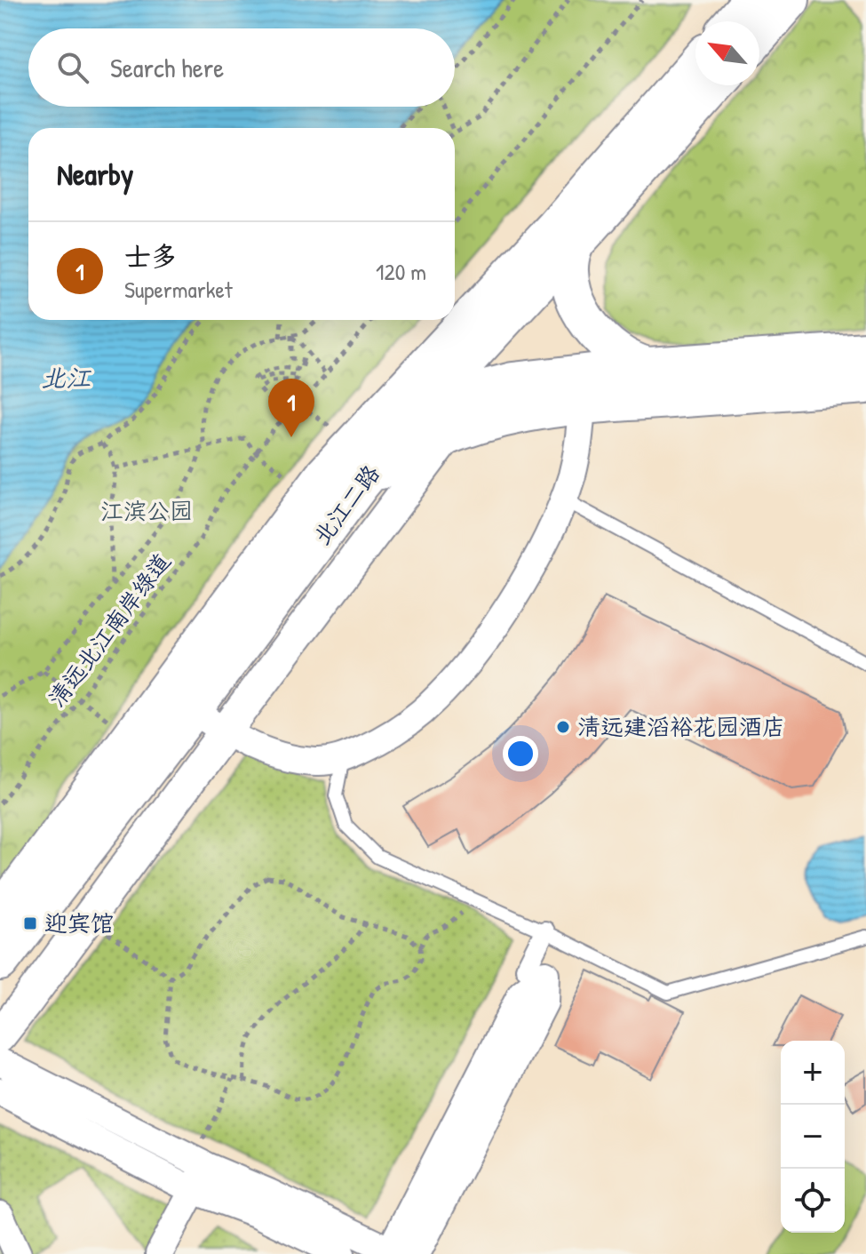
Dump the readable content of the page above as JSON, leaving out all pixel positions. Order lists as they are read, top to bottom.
{
  "streets": {
    "main road": ["北江二路"],
    "path": ["清远北江南岸绿道"]
  },
  "water": ["北江"],
  "parks": ["江滨公园"],
  "places": {
    "other": ["清远建滔裕花园酒店"],
    "transit": ["迎宾馆"]
  },
  "north": "top left",
  "page": {
    "search": "Search here",
    "heading": "Nearby",
    "list": [
      {
        "mark": "1",
        "name": "士多",
        "note": "Supermarket",
        "value": "120 m"
      }
    ],
    "pins": "1",
    "map_buttons": ["+", "−"]
  }
}
